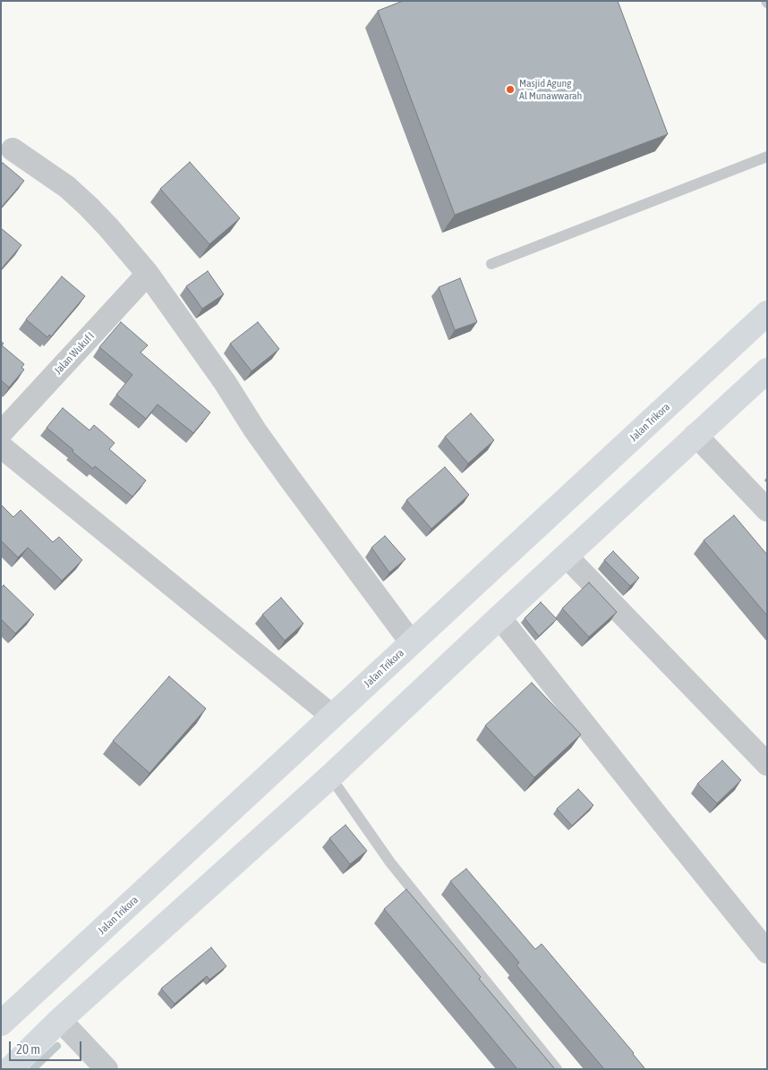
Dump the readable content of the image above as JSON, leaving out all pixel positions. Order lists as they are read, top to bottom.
{
  "streets": {
    "main road": ["Jalan Trikora"],
    "street": ["Jalan Wukuf I"]
  },
  "places": ["Masjid Agung Al Munawwarah"],
  "scale_bar": "20 m"
}
